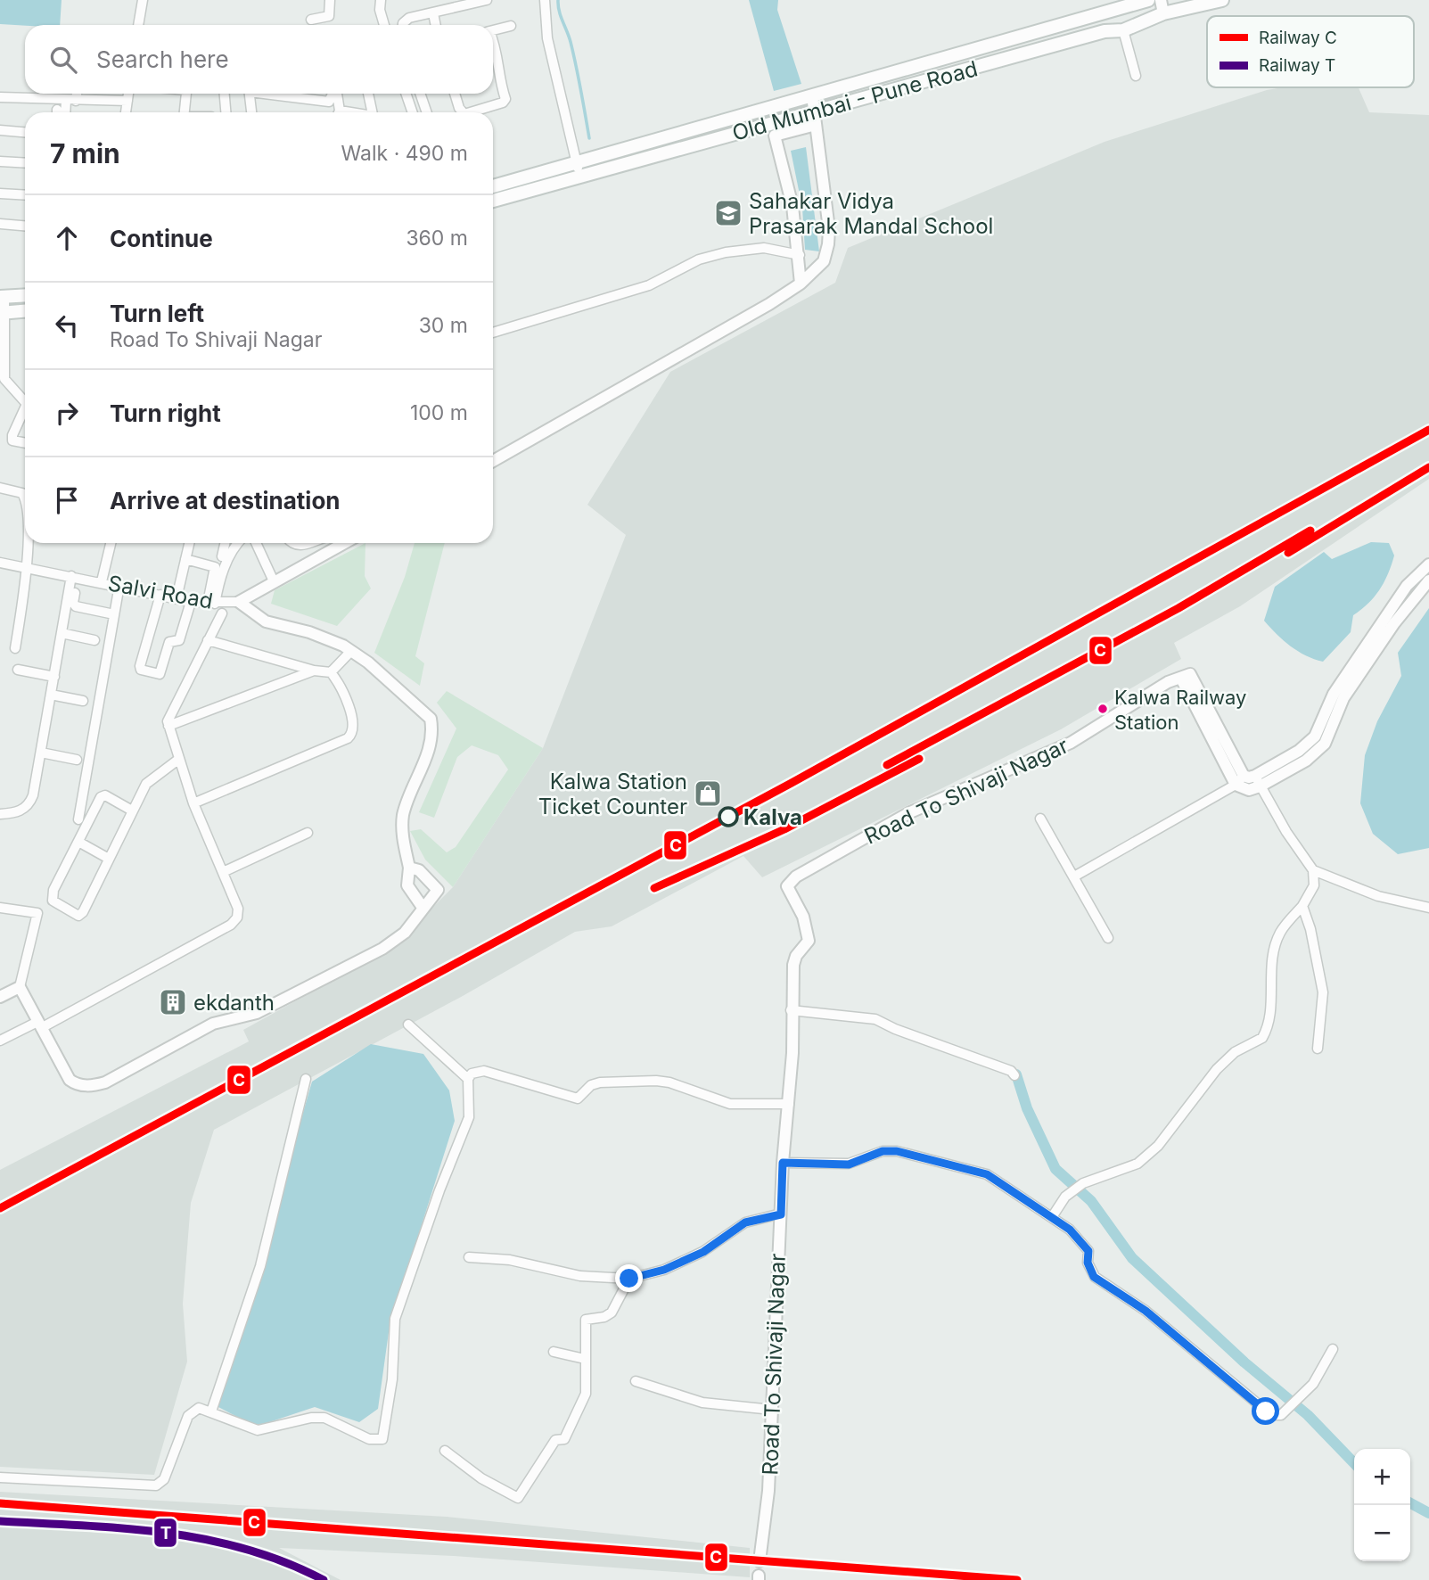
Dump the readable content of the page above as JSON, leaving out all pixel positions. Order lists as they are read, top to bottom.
{
  "streets": {
    "main road": ["Old Mumbai - Pune Road"],
    "street": ["Salvi Road", "Road To Shivaji Nagar"]
  },
  "places": {
    "school or university": ["Sahakar Vidya Prasarak Mandal School"],
    "other": ["Kalwa Railway Station", "Kalva"],
    "shop": ["Kalwa Station Ticket Counter"],
    "building": ["ekdanth"]
  },
  "lines": ["rail line C", "rail line T"],
  "legend": ["Railway C", "Railway T"],
  "page": {
    "search": "Search here",
    "heading": ["7 min", "Walk · 490 m"],
    "list": [
      ["Continue", "360 m"],
      ["Turn left", "Road To Shivaji Nagar", "30 m"],
      ["Turn right", "100 m"],
      "Arrive at destination"
    ],
    "map_buttons": ["+", "−"]
  }
}
